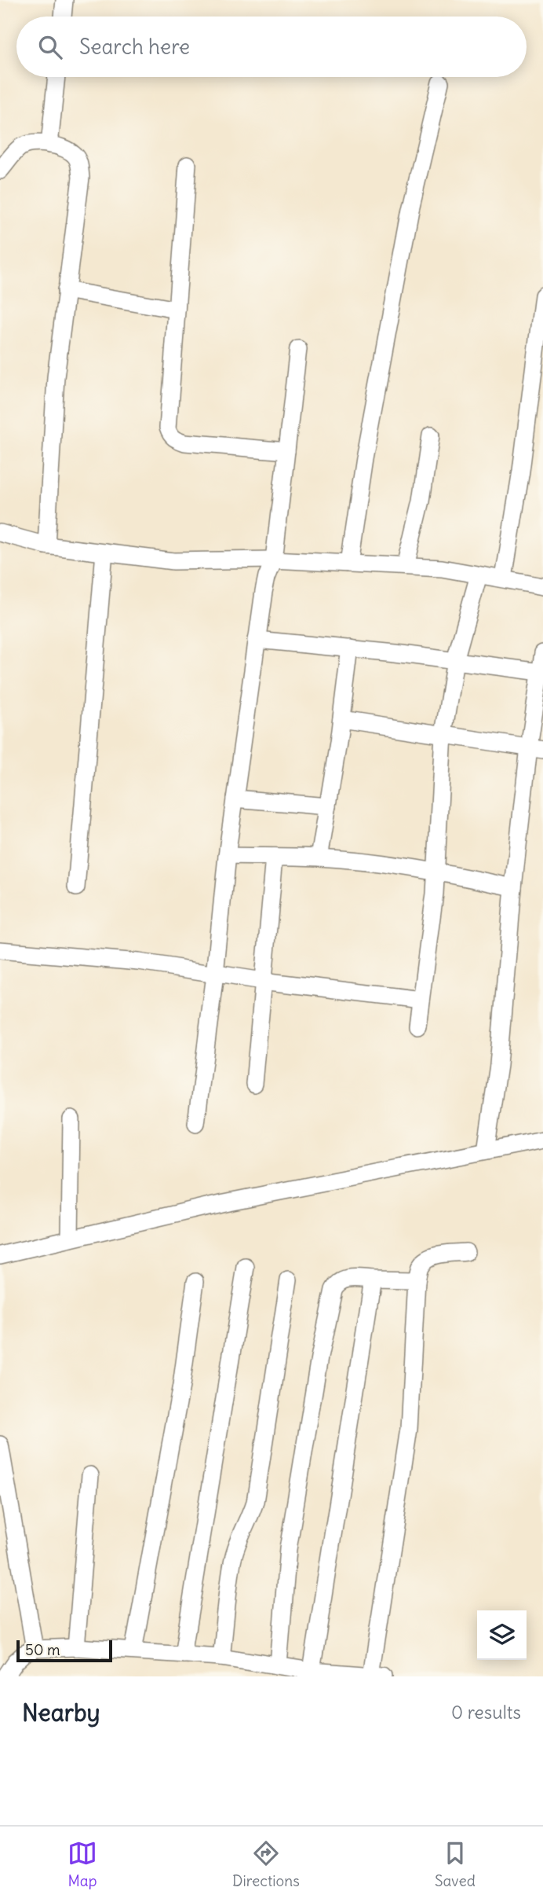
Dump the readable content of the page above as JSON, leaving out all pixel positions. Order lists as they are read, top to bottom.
{
  "scale_bar": "50 m",
  "page": {
    "search": "Search here",
    "scale": "50 m",
    "heading": ["Nearby", "0 results"],
    "nav": ["Map", "Directions", "Saved"]
  }
}
